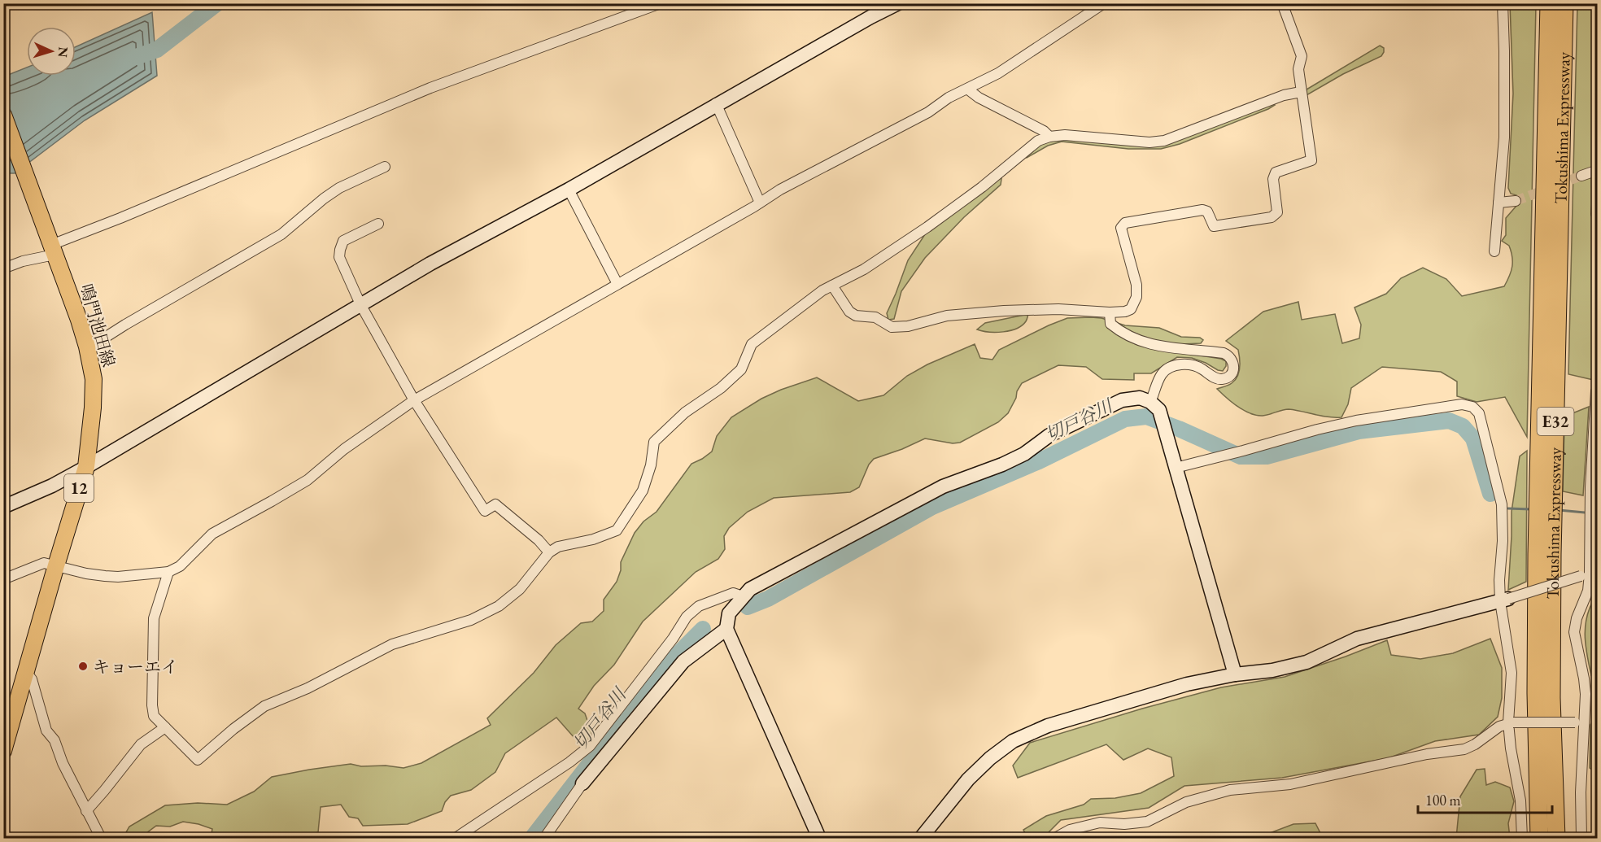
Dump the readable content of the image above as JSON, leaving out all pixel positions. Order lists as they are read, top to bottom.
{
  "streets": {
    "highway": ["Tokushima Expressway", "E32"],
    "main road": ["鳴門池田線", "12"]
  },
  "water": ["切戸谷川"],
  "places": ["キョーエイ"],
  "scale_bar": "100 m",
  "north": "right"
}
